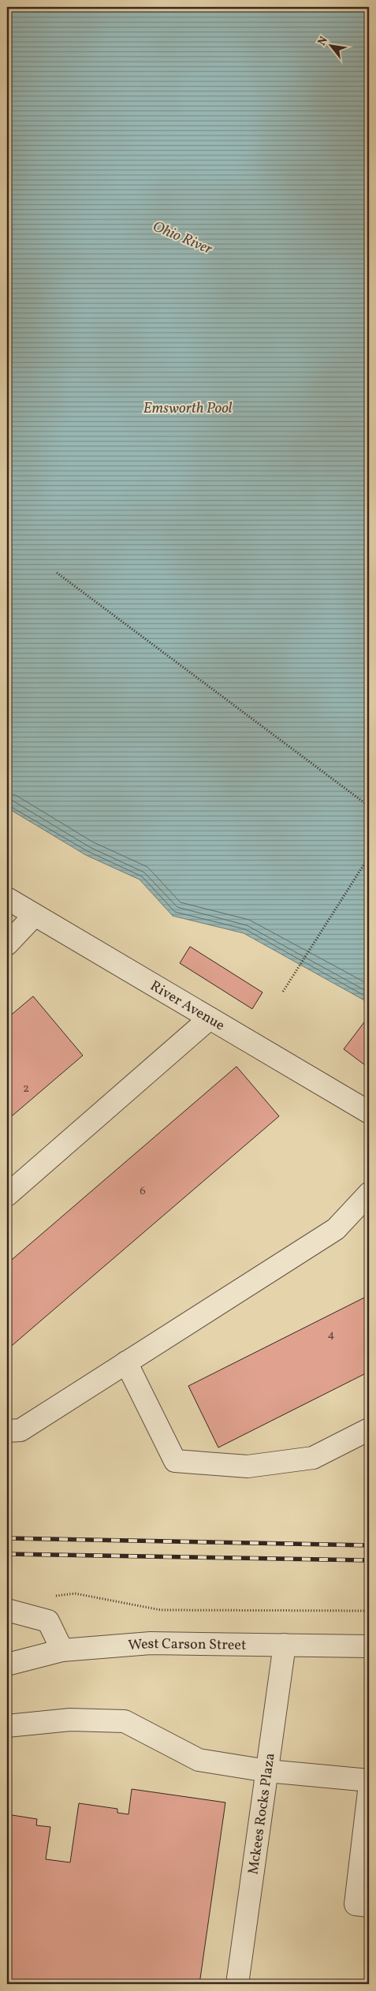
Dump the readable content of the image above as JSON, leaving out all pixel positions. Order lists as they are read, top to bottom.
{
  "streets": {
    "street": ["River Avenue", "West Carson Street", "Mckees Rocks Plaza"]
  },
  "crossings": [
    ["West Carson Street", "Mckees Rocks Plaza"]
  ],
  "water": ["Ohio River", "Emsworth Pool"],
  "house_numbers": ["2", "6", "4"],
  "north": "top left"
}
